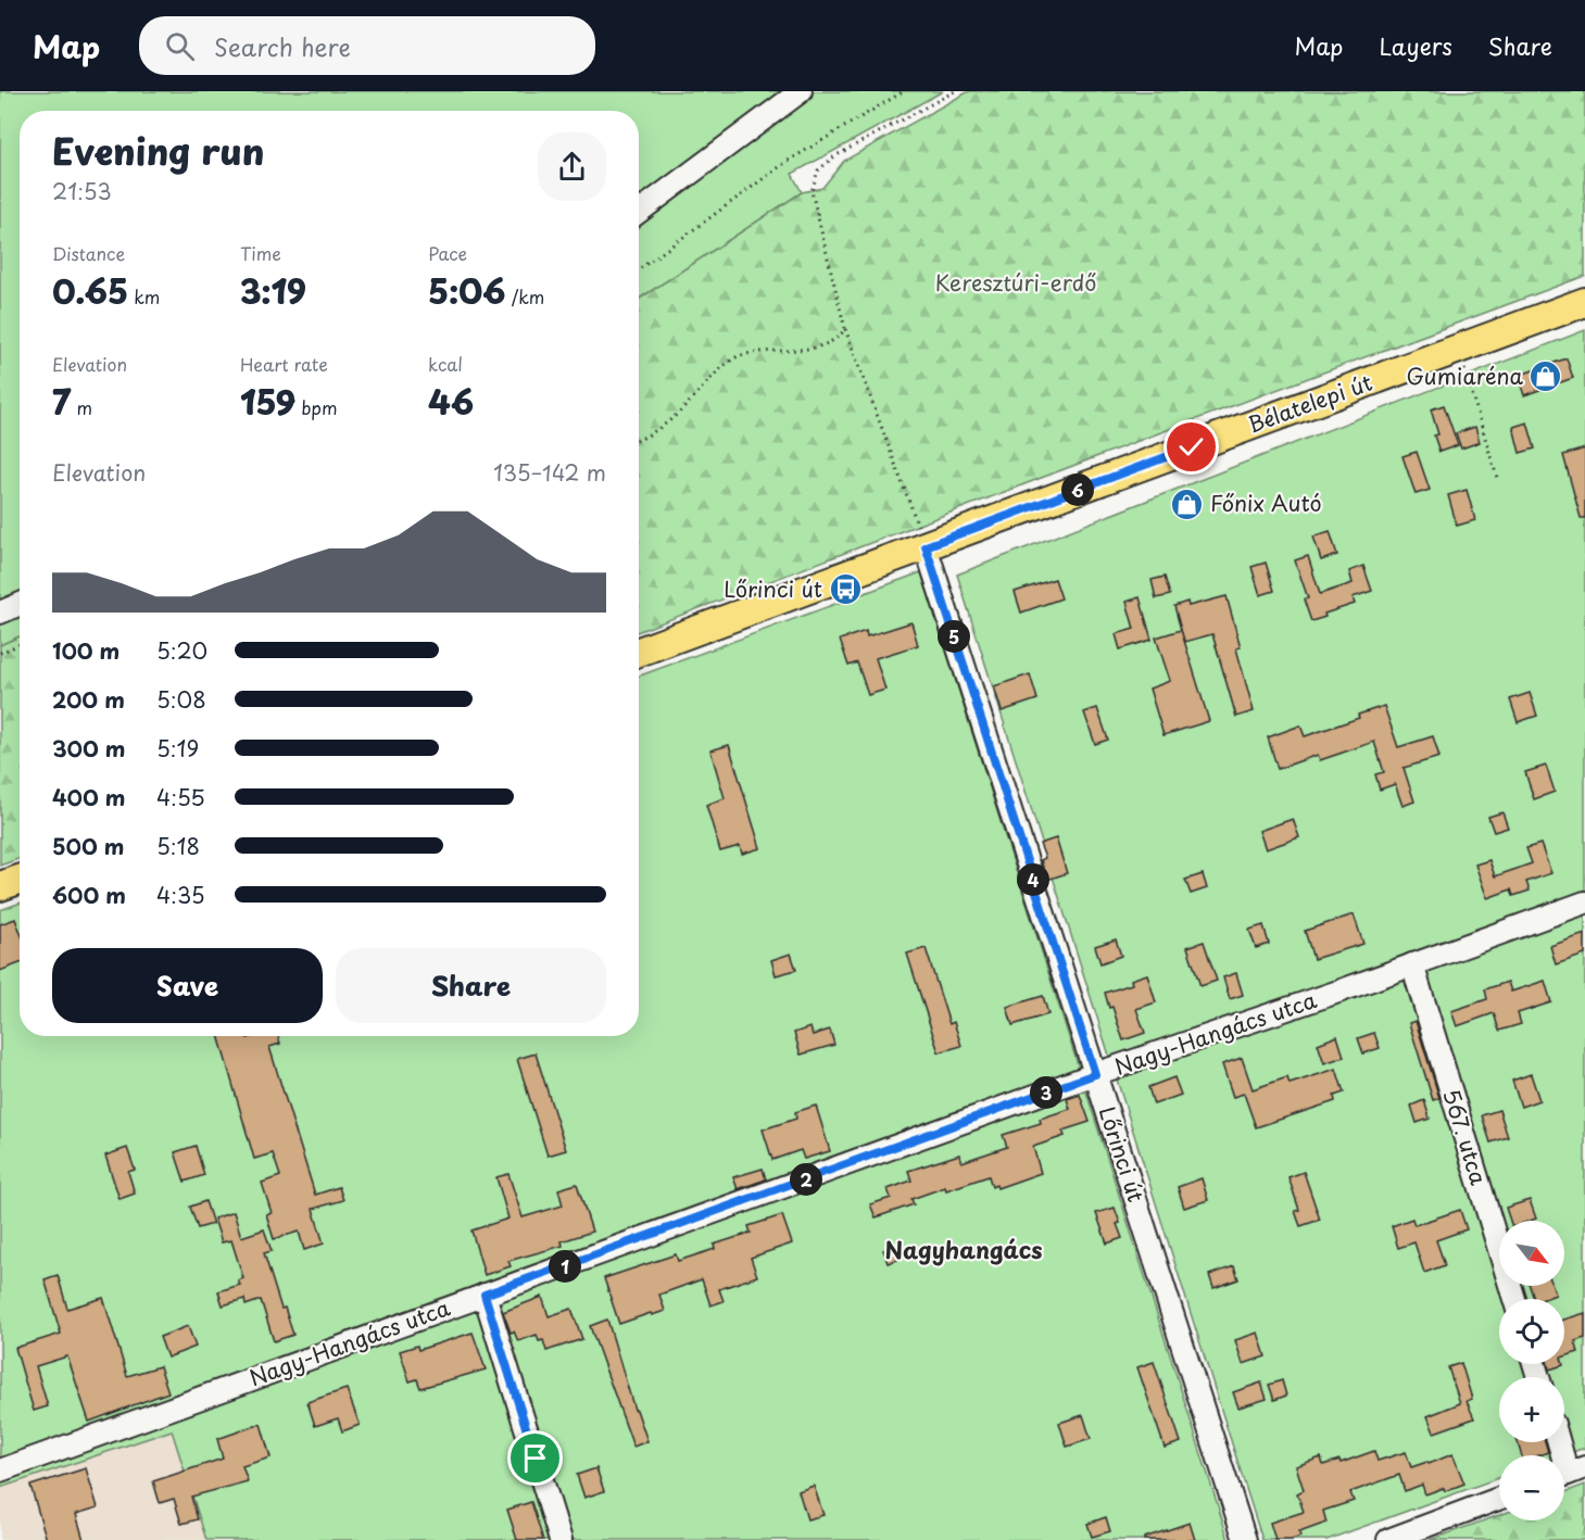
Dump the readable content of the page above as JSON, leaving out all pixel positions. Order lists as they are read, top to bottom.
{
  "streets": {
    "main road": ["Bélatelepi út"],
    "street": ["Nagy-Hangács utca", "567. utca", "Lőrinci út"]
  },
  "crossings": [
    ["Bélatelepi út", "Lőrinci út"],
    ["Nagy-Hangács utca", "567. utca"],
    ["Nagy-Hangács utca", "Lőrinci út"]
  ],
  "districts": ["Nagyhangács"],
  "parks": ["Keresztúri-erdő"],
  "places": {
    "shop": ["Gumiaréna", "Főnix Autó"],
    "bus stop": ["Lőrinci út"]
  },
  "north": "bottom right",
  "page": {
    "header": "Map",
    "search": "Search here",
    "nav": ["Map", "Layers", "Share"],
    "heading": ["Evening run", "21:53"],
    "stats": [
      ["Distance", "0.65 km"],
      ["Time", "3:19"],
      ["Pace", "5:06 /km"],
      ["Elevation", "7 m"],
      ["Heart rate", "159 bpm"],
      ["kcal", "46"]
    ],
    "chart": ["Elevation", "135–142 m"],
    "pins": [
      "6",
      "5",
      "4",
      "3",
      "2",
      "1"
    ],
    "list": [
      {
        "name": "100 m",
        "note": "5:20"
      },
      {
        "name": "200 m",
        "note": "5:08"
      },
      {
        "name": "300 m",
        "note": "5:19"
      },
      {
        "name": "400 m",
        "note": "4:55"
      },
      {
        "name": "500 m",
        "note": "5:18"
      },
      {
        "name": "600 m",
        "note": "4:35"
      }
    ],
    "buttons": ["Save", "Share"],
    "map_buttons": ["+", "−"]
  }
}
